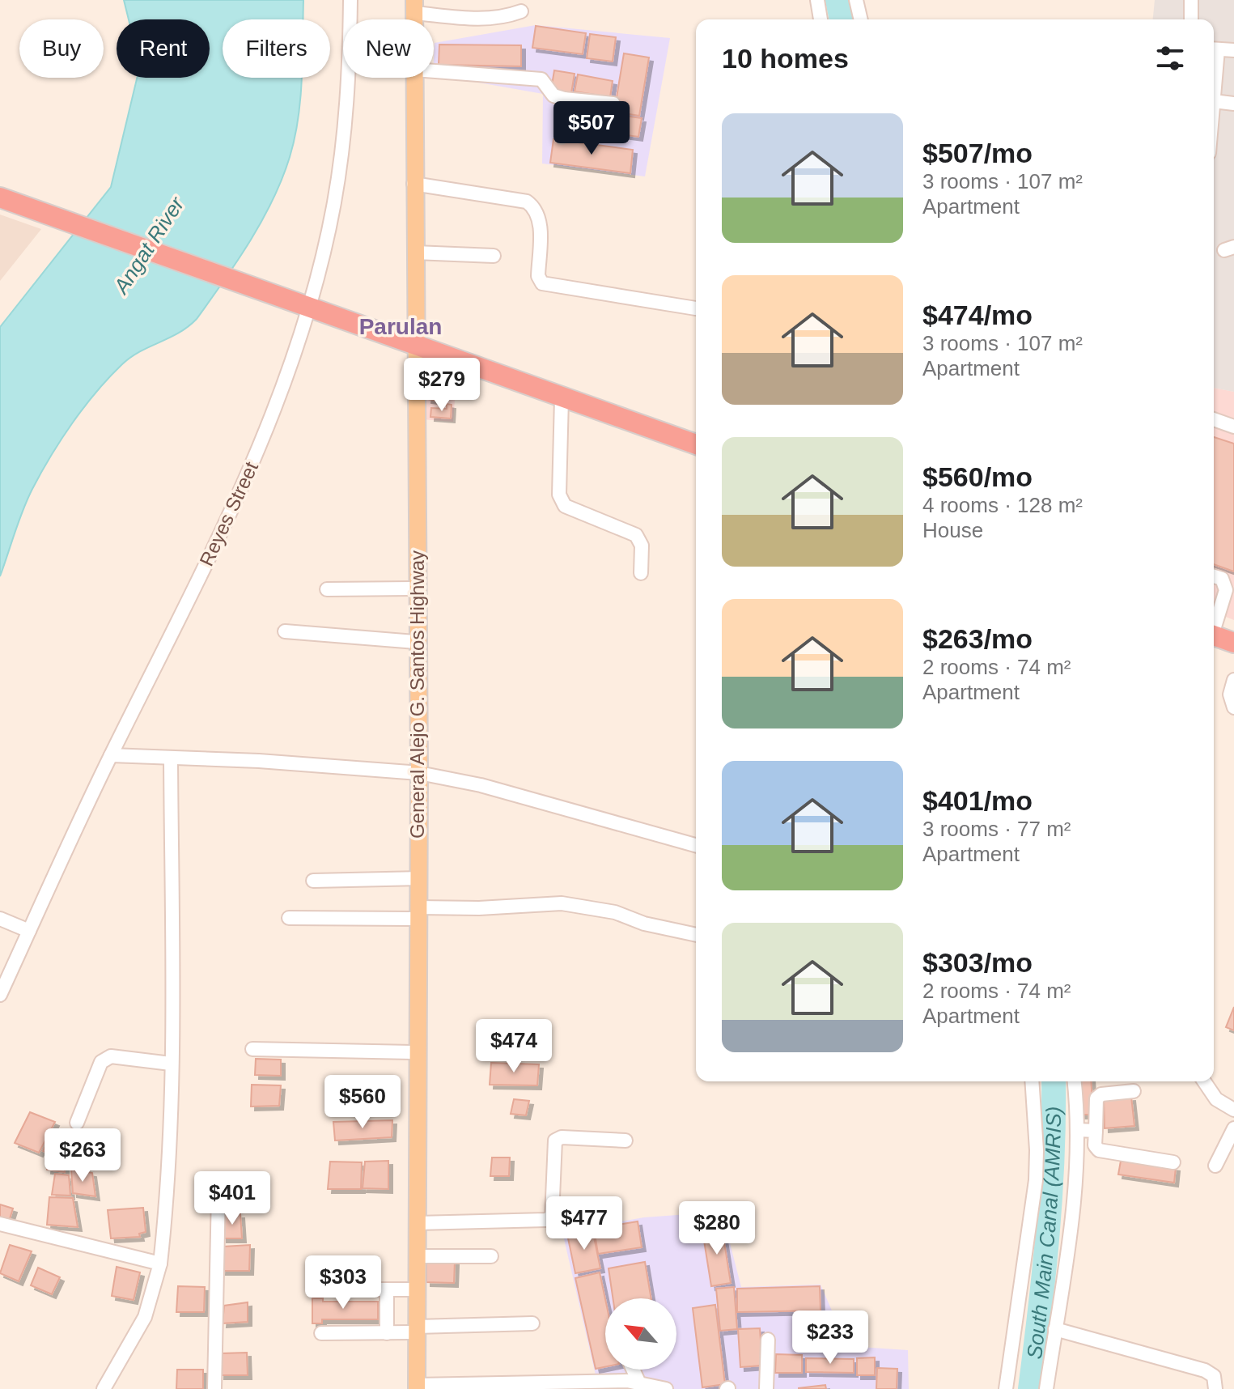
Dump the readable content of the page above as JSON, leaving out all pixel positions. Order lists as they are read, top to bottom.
{
  "streets": {
    "main road": ["General Alejo G. Santos Highway"],
    "street": ["Reyes Street"]
  },
  "districts": ["Parulan"],
  "water": ["Angat River", "South Main Canal (AMRIS)"],
  "north": "top left",
  "page": {
    "chip": [
      "Buy",
      "Rent",
      "Filters",
      "New"
    ],
    "heading": "10 homes",
    "list": [
      {
        "name": "$507/mo",
        "note": "3 rooms · 107 m² · Apartment"
      },
      {
        "name": "$474/mo",
        "note": "3 rooms · 107 m² · Apartment"
      },
      {
        "name": "$560/mo",
        "note": "4 rooms · 128 m² · House"
      },
      {
        "name": "$263/mo",
        "note": "2 rooms · 74 m² · Apartment"
      },
      {
        "name": "$401/mo",
        "note": "3 rooms · 77 m² · Apartment"
      },
      {
        "name": "$303/mo",
        "note": "2 rooms · 74 m² · Apartment"
      }
    ],
    "price": [
      "$507",
      "$279",
      "$474",
      "$560",
      "$263",
      "$401",
      "$477",
      "$280",
      "$303",
      "$233"
    ]
  }
}
